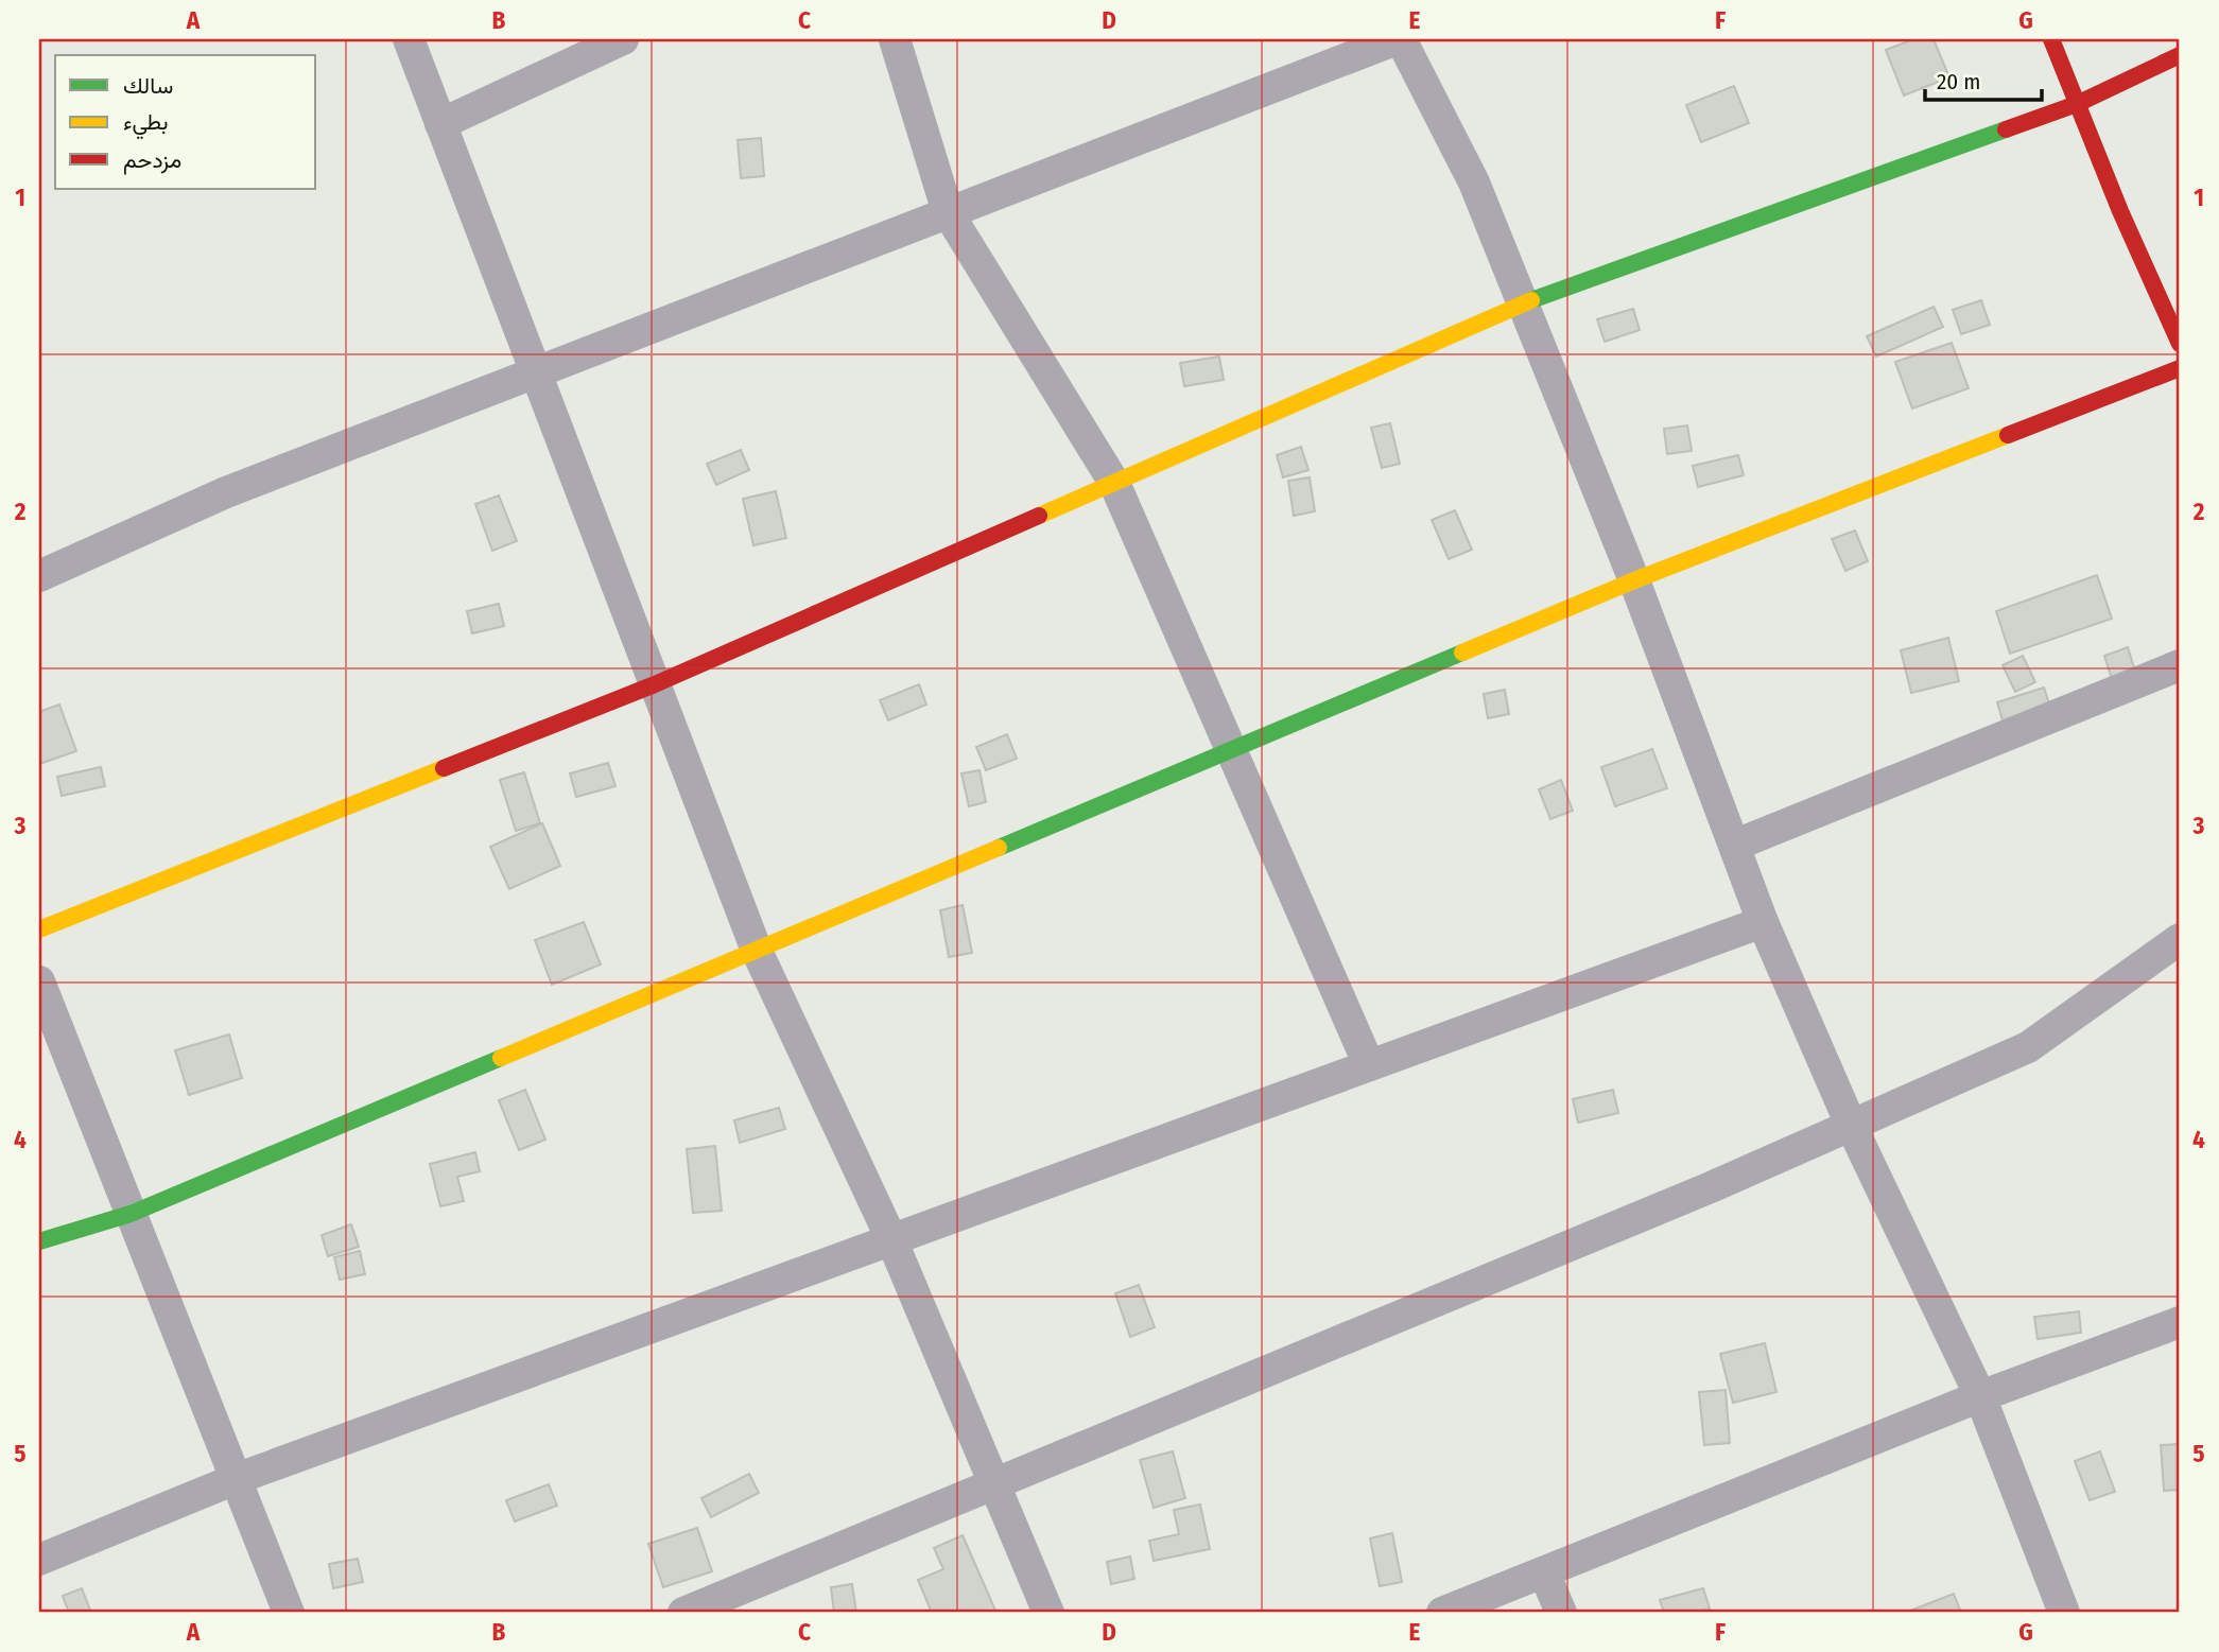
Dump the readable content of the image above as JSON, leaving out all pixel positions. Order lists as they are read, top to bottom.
{
  "legend": ["سالك", "بطيء", "مزدحم"],
  "scale_bar": "20 m",
  "grid": {
    "columns": [
      "A",
      "B",
      "C",
      "D",
      "E",
      "F",
      "G"
    ],
    "rows": [
      "1",
      "2",
      "3",
      "4",
      "5"
    ]
  }
}
